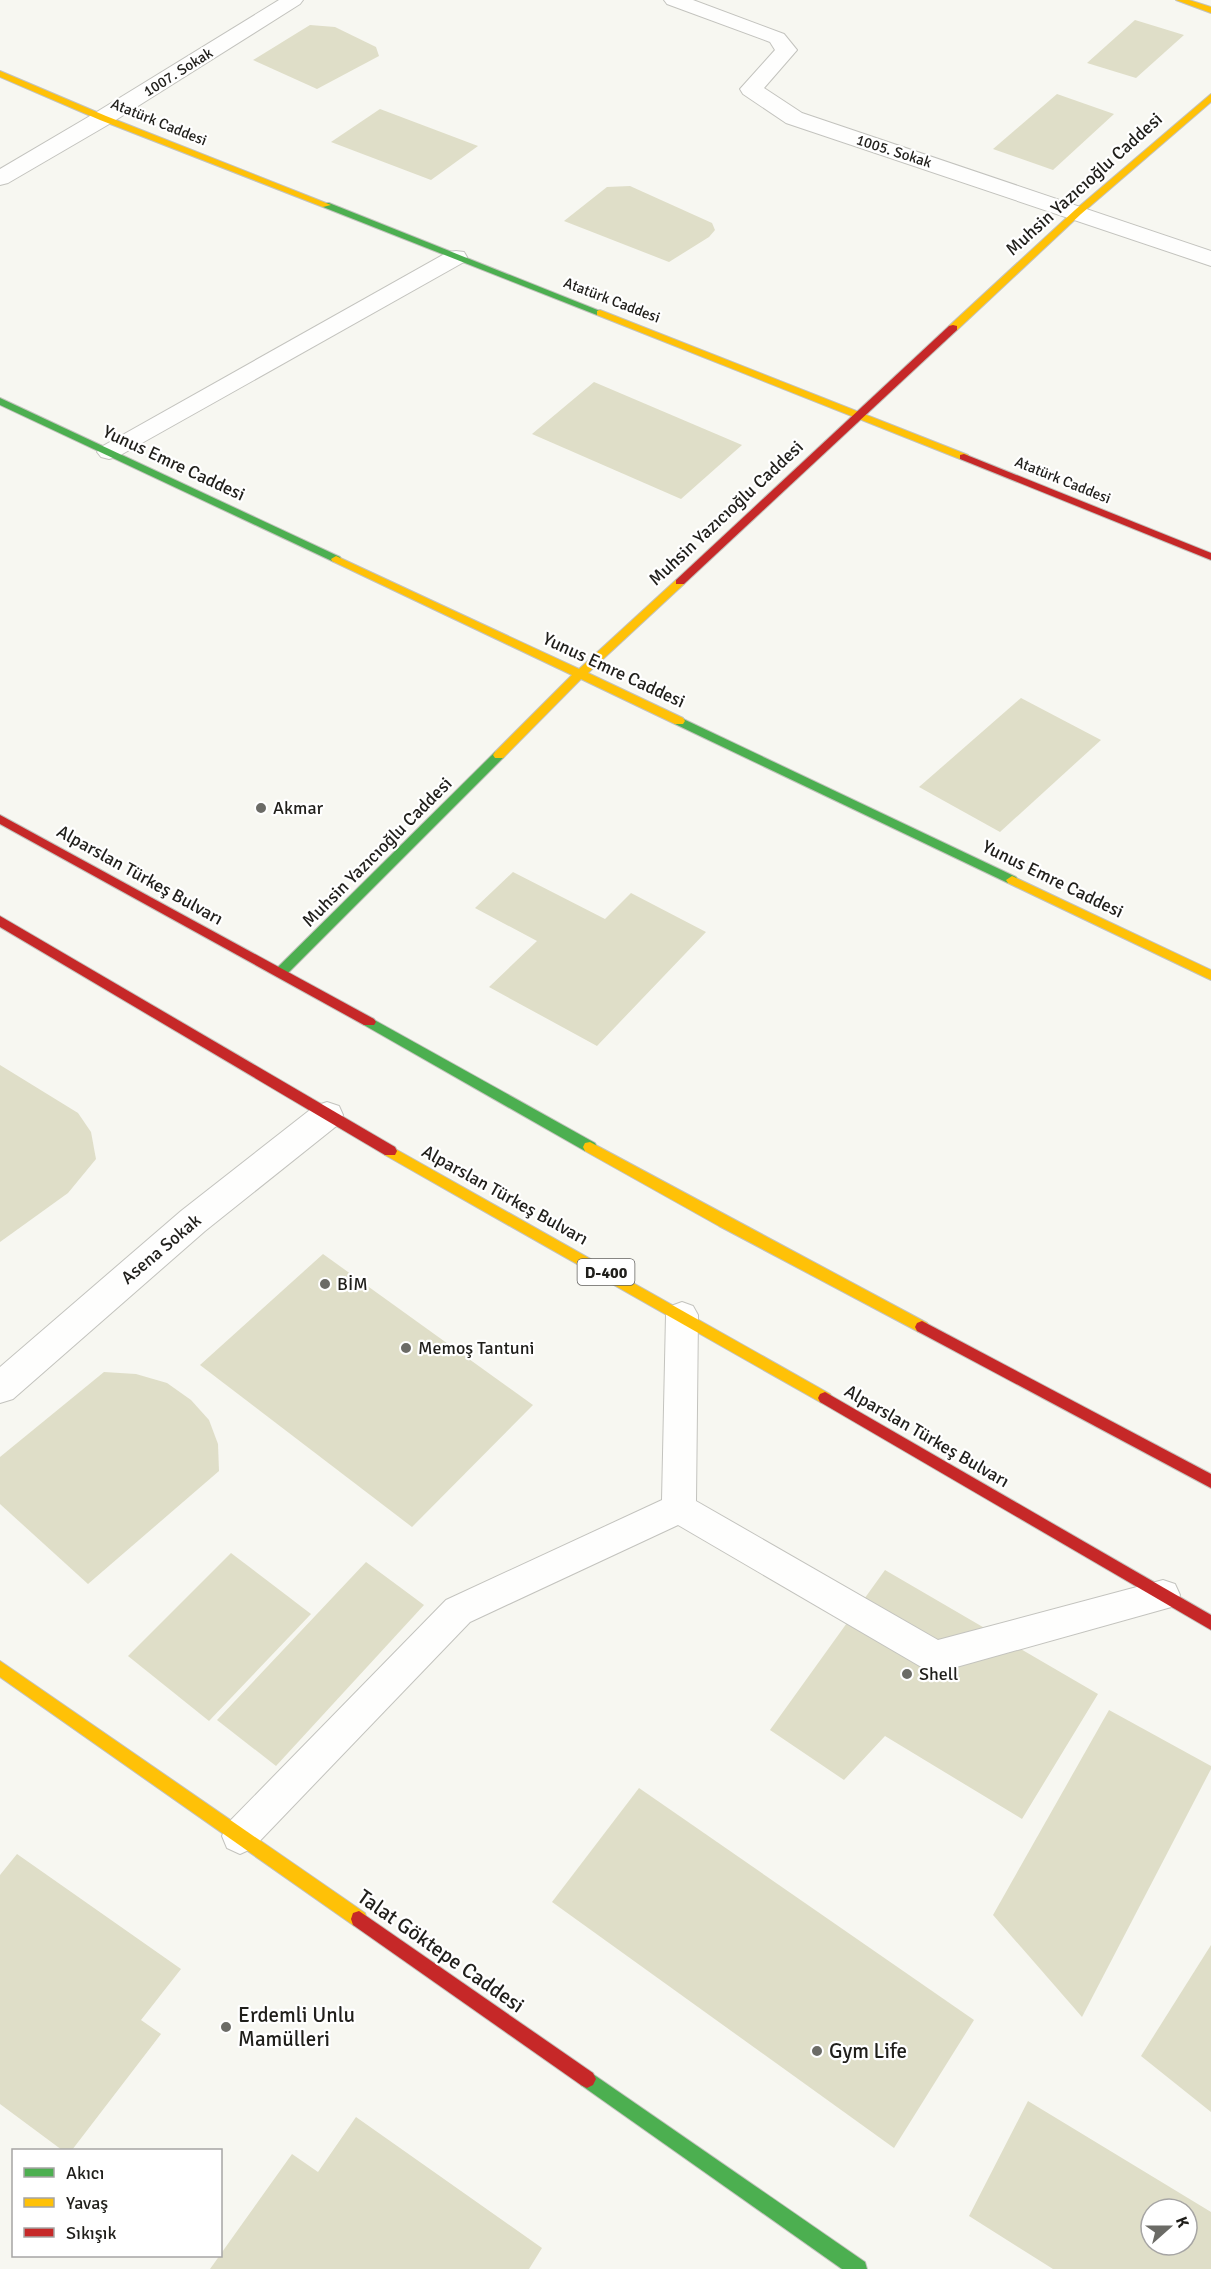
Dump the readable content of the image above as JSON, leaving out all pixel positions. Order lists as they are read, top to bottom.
{
  "streets": {
    "main road": [
      "Atatürk Caddesi",
      "Muhsin Yazıcıoğlu Caddesi",
      "Yunus Emre Caddesi",
      "Alparslan Türkeş Bulvarı",
      "D-400",
      "Talat Göktepe Caddesi"
    ],
    "street": ["1007. Sokak", "1005. Sokak", "Asena Sokak"]
  },
  "crossings": [
    ["1007. Sokak", "Atatürk Caddesi"],
    ["Atatürk Caddesi", "Muhsin Yazıcıoğlu Caddesi"],
    ["1005. Sokak", "Muhsin Yazıcıoğlu Caddesi"],
    ["Muhsin Yazıcıoğlu Caddesi", "Yunus Emre Caddesi"],
    ["Muhsin Yazıcıoğlu Caddesi", "Alparslan Türkeş Bulvarı"],
    ["Alparslan Türkeş Bulvarı", "Asena Sokak"]
  ],
  "places": [
    "Akmar",
    "BİM",
    "Memoş Tantuni",
    "Shell",
    "Erdemli Unlu Mamülleri",
    "Gym Life"
  ],
  "legend": ["Akıcı", "Yavaş", "Sıkışık"],
  "north": "right"
}
